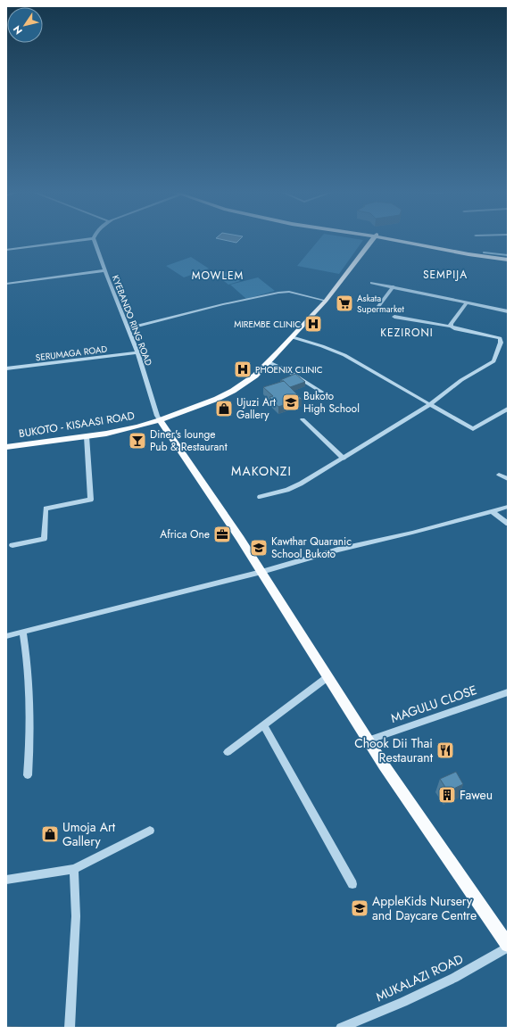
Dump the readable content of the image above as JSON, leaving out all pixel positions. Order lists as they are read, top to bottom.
{
  "streets": {
    "main road": ["BUKOTO - KISAASI ROAD"],
    "street": [
      "KYEBANDO RING ROAD",
      "SERUMAGA ROAD",
      "MAGULU CLOSE",
      "MUKALAZI ROAD"
    ]
  },
  "crossings": [
    ["KYEBANDO RING ROAD", "SERUMAGA ROAD"],
    ["KYEBANDO RING ROAD", "BUKOTO - KISAASI ROAD"]
  ],
  "districts": [
    "SEMPIJA",
    "MOWLEM",
    "KEZIRONI",
    "MAKONZI"
  ],
  "places": {
    "supermarket": ["Askata Supermarket"],
    "hospital": ["MIREMBE CLINIC", "PHOENIX CLINIC"],
    "school or university": ["Bukoto High School", "Kawthar Quaranic School Bukoto", "AppleKids Nursery and Daycare Centre"],
    "shop": ["Ujuzi Art Gallery", "Umoja Art Gallery"],
    "bar": ["Diner's lounge Pub & Restaurant"],
    "office": ["Africa One"],
    "restaurant": ["Chook Dii Thai Restaurant"],
    "building": ["Faweu"]
  },
  "north": "bottom left"
}
